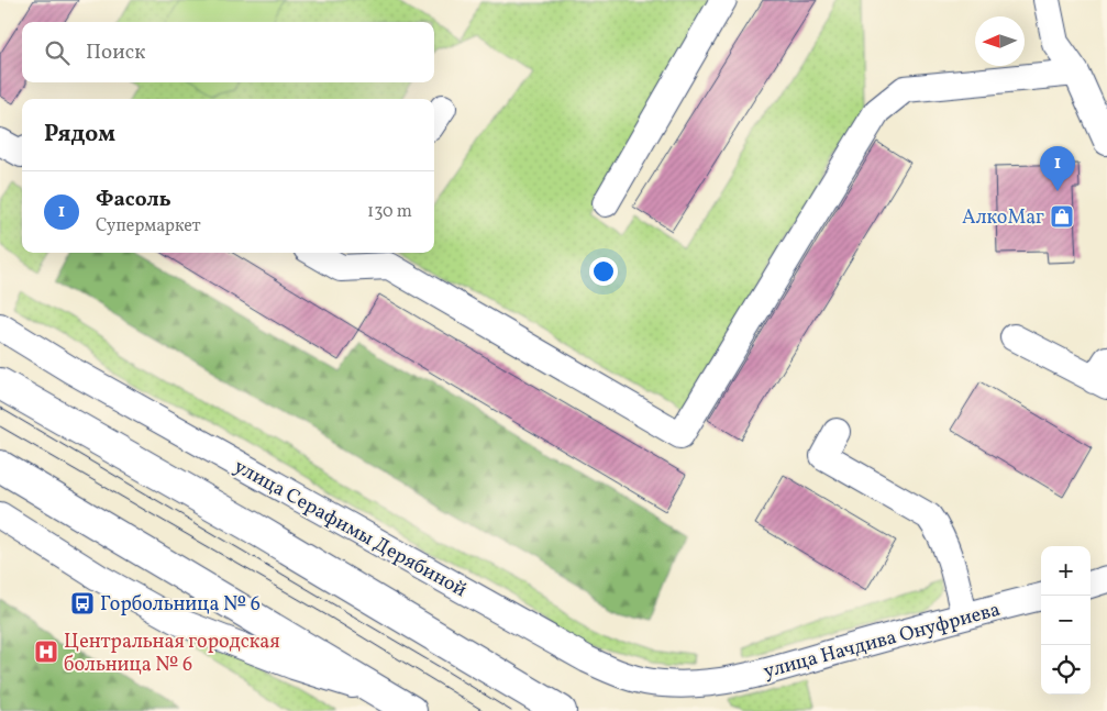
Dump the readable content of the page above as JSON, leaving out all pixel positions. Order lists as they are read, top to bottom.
{
  "streets": {
    "street": ["улица Серафимы Дерябиной", "улица Начдива Онуфриева"]
  },
  "crossings": [
    ["улица Серафимы Дерябиной", "улица Начдива Онуфриева"]
  ],
  "places": {
    "shop": ["АлкоМаг"],
    "bus stop": ["Горбольница № 6"],
    "hospital": ["Центральная городская больница № 6"]
  },
  "north": "left",
  "page": {
    "search": "Поиск",
    "heading": "Рядом",
    "pins": "1",
    "list": [
      {
        "mark": "1",
        "name": "Фасоль",
        "note": "Супермаркет",
        "value": "130 m"
      }
    ],
    "map_buttons": ["+", "−"]
  }
}
